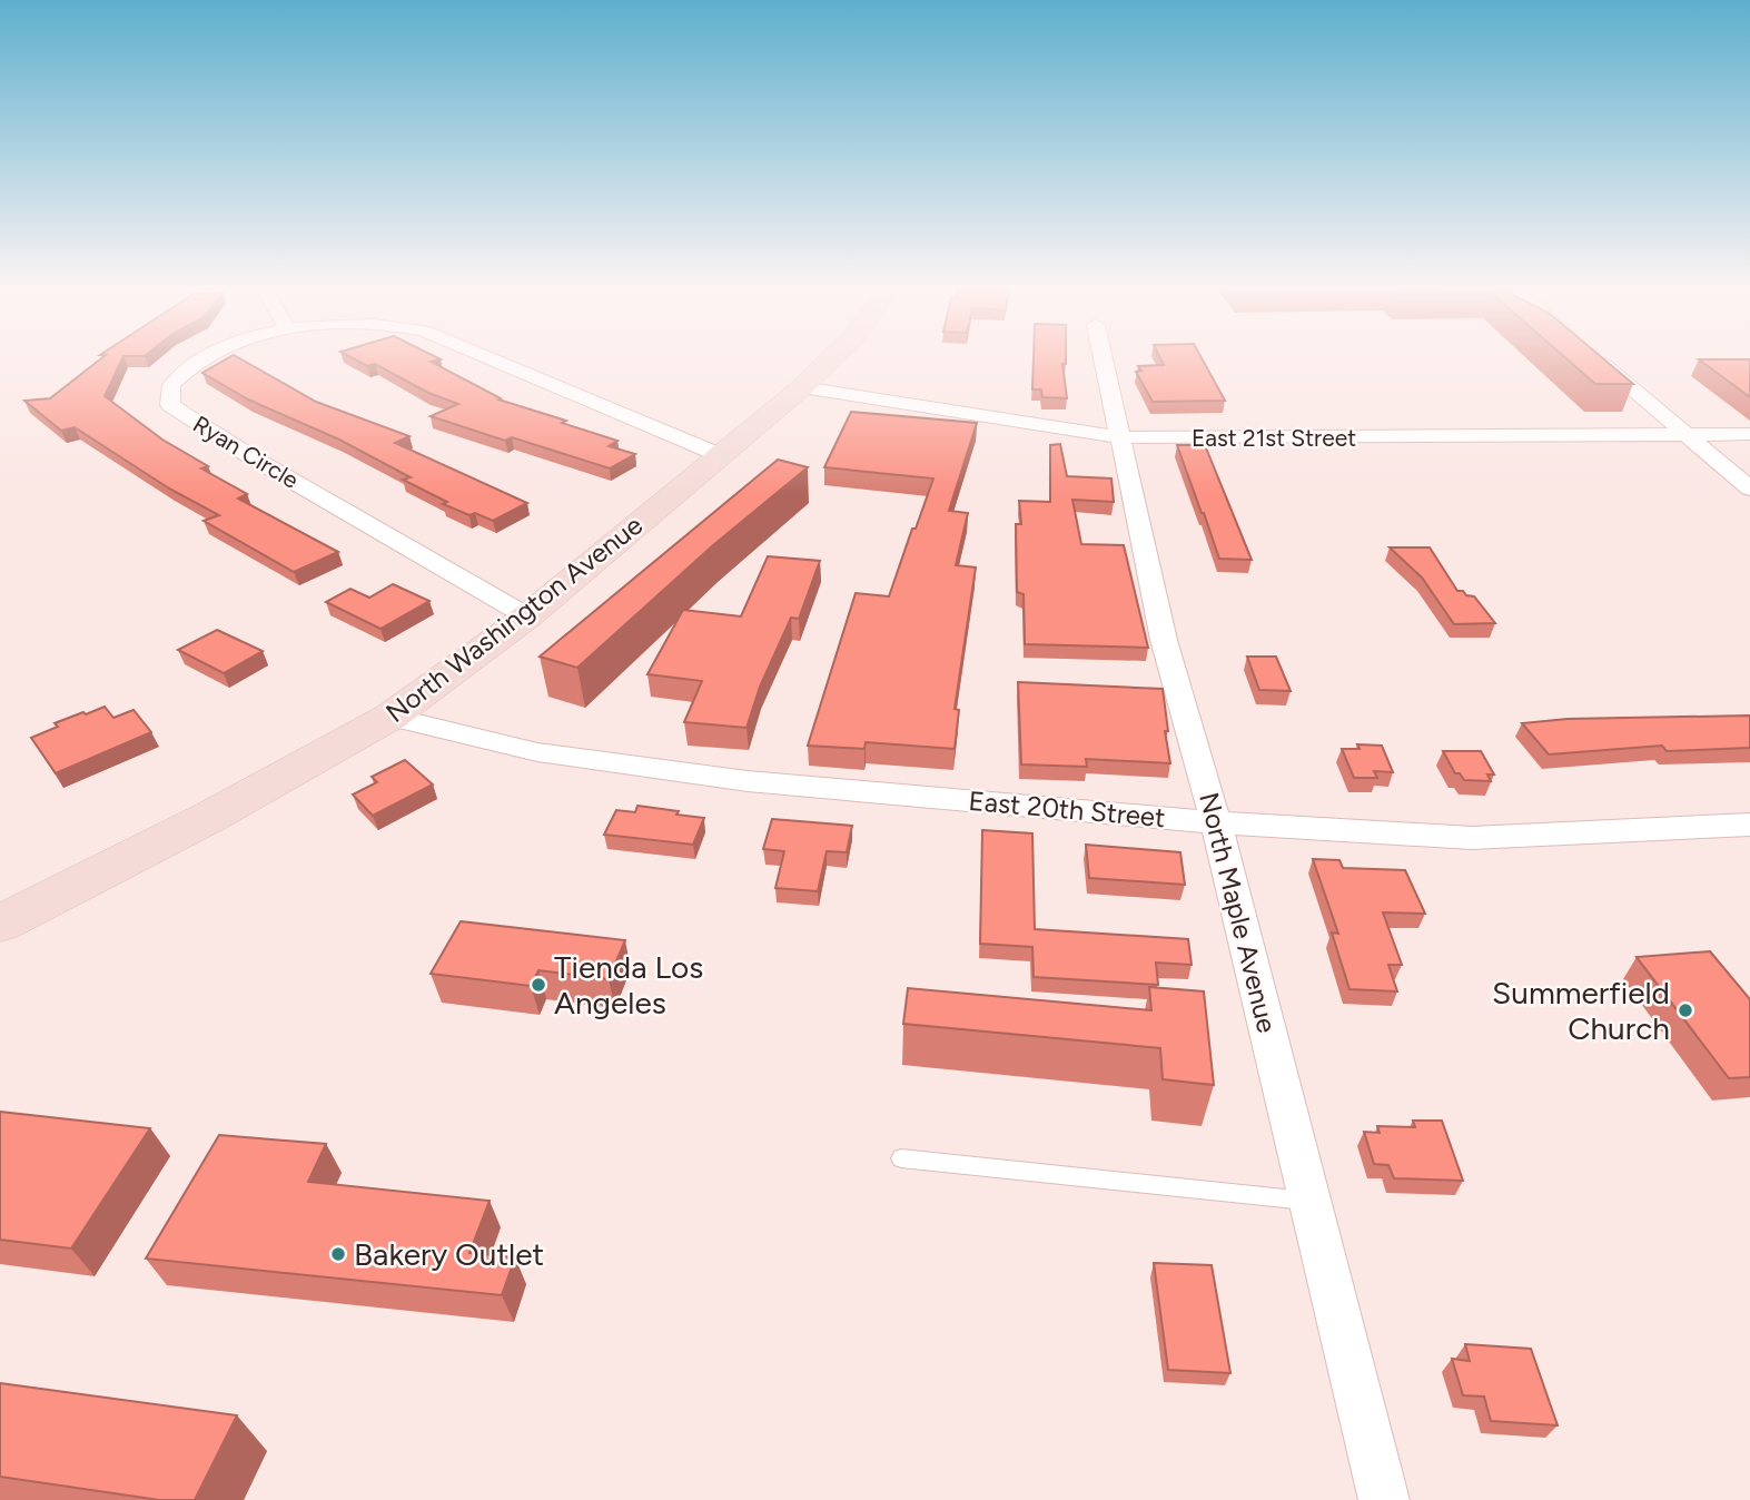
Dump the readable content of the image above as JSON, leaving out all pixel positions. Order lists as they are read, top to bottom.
{
  "streets": {
    "main road": ["North Washington Avenue"],
    "street": [
      "East 21st Street",
      "Ryan Circle",
      "East 20th Street",
      "North Maple Avenue"
    ]
  },
  "crossings": [
    ["East 21st Street", "North Washington Avenue"],
    ["East 21st Street", "North Maple Avenue"],
    ["Ryan Circle", "North Washington Avenue"],
    ["North Washington Avenue", "East 20th Street"],
    ["East 20th Street", "North Maple Avenue"]
  ],
  "places": ["Tienda Los Angeles", "Summerfield Church", "Bakery Outlet"]
}
